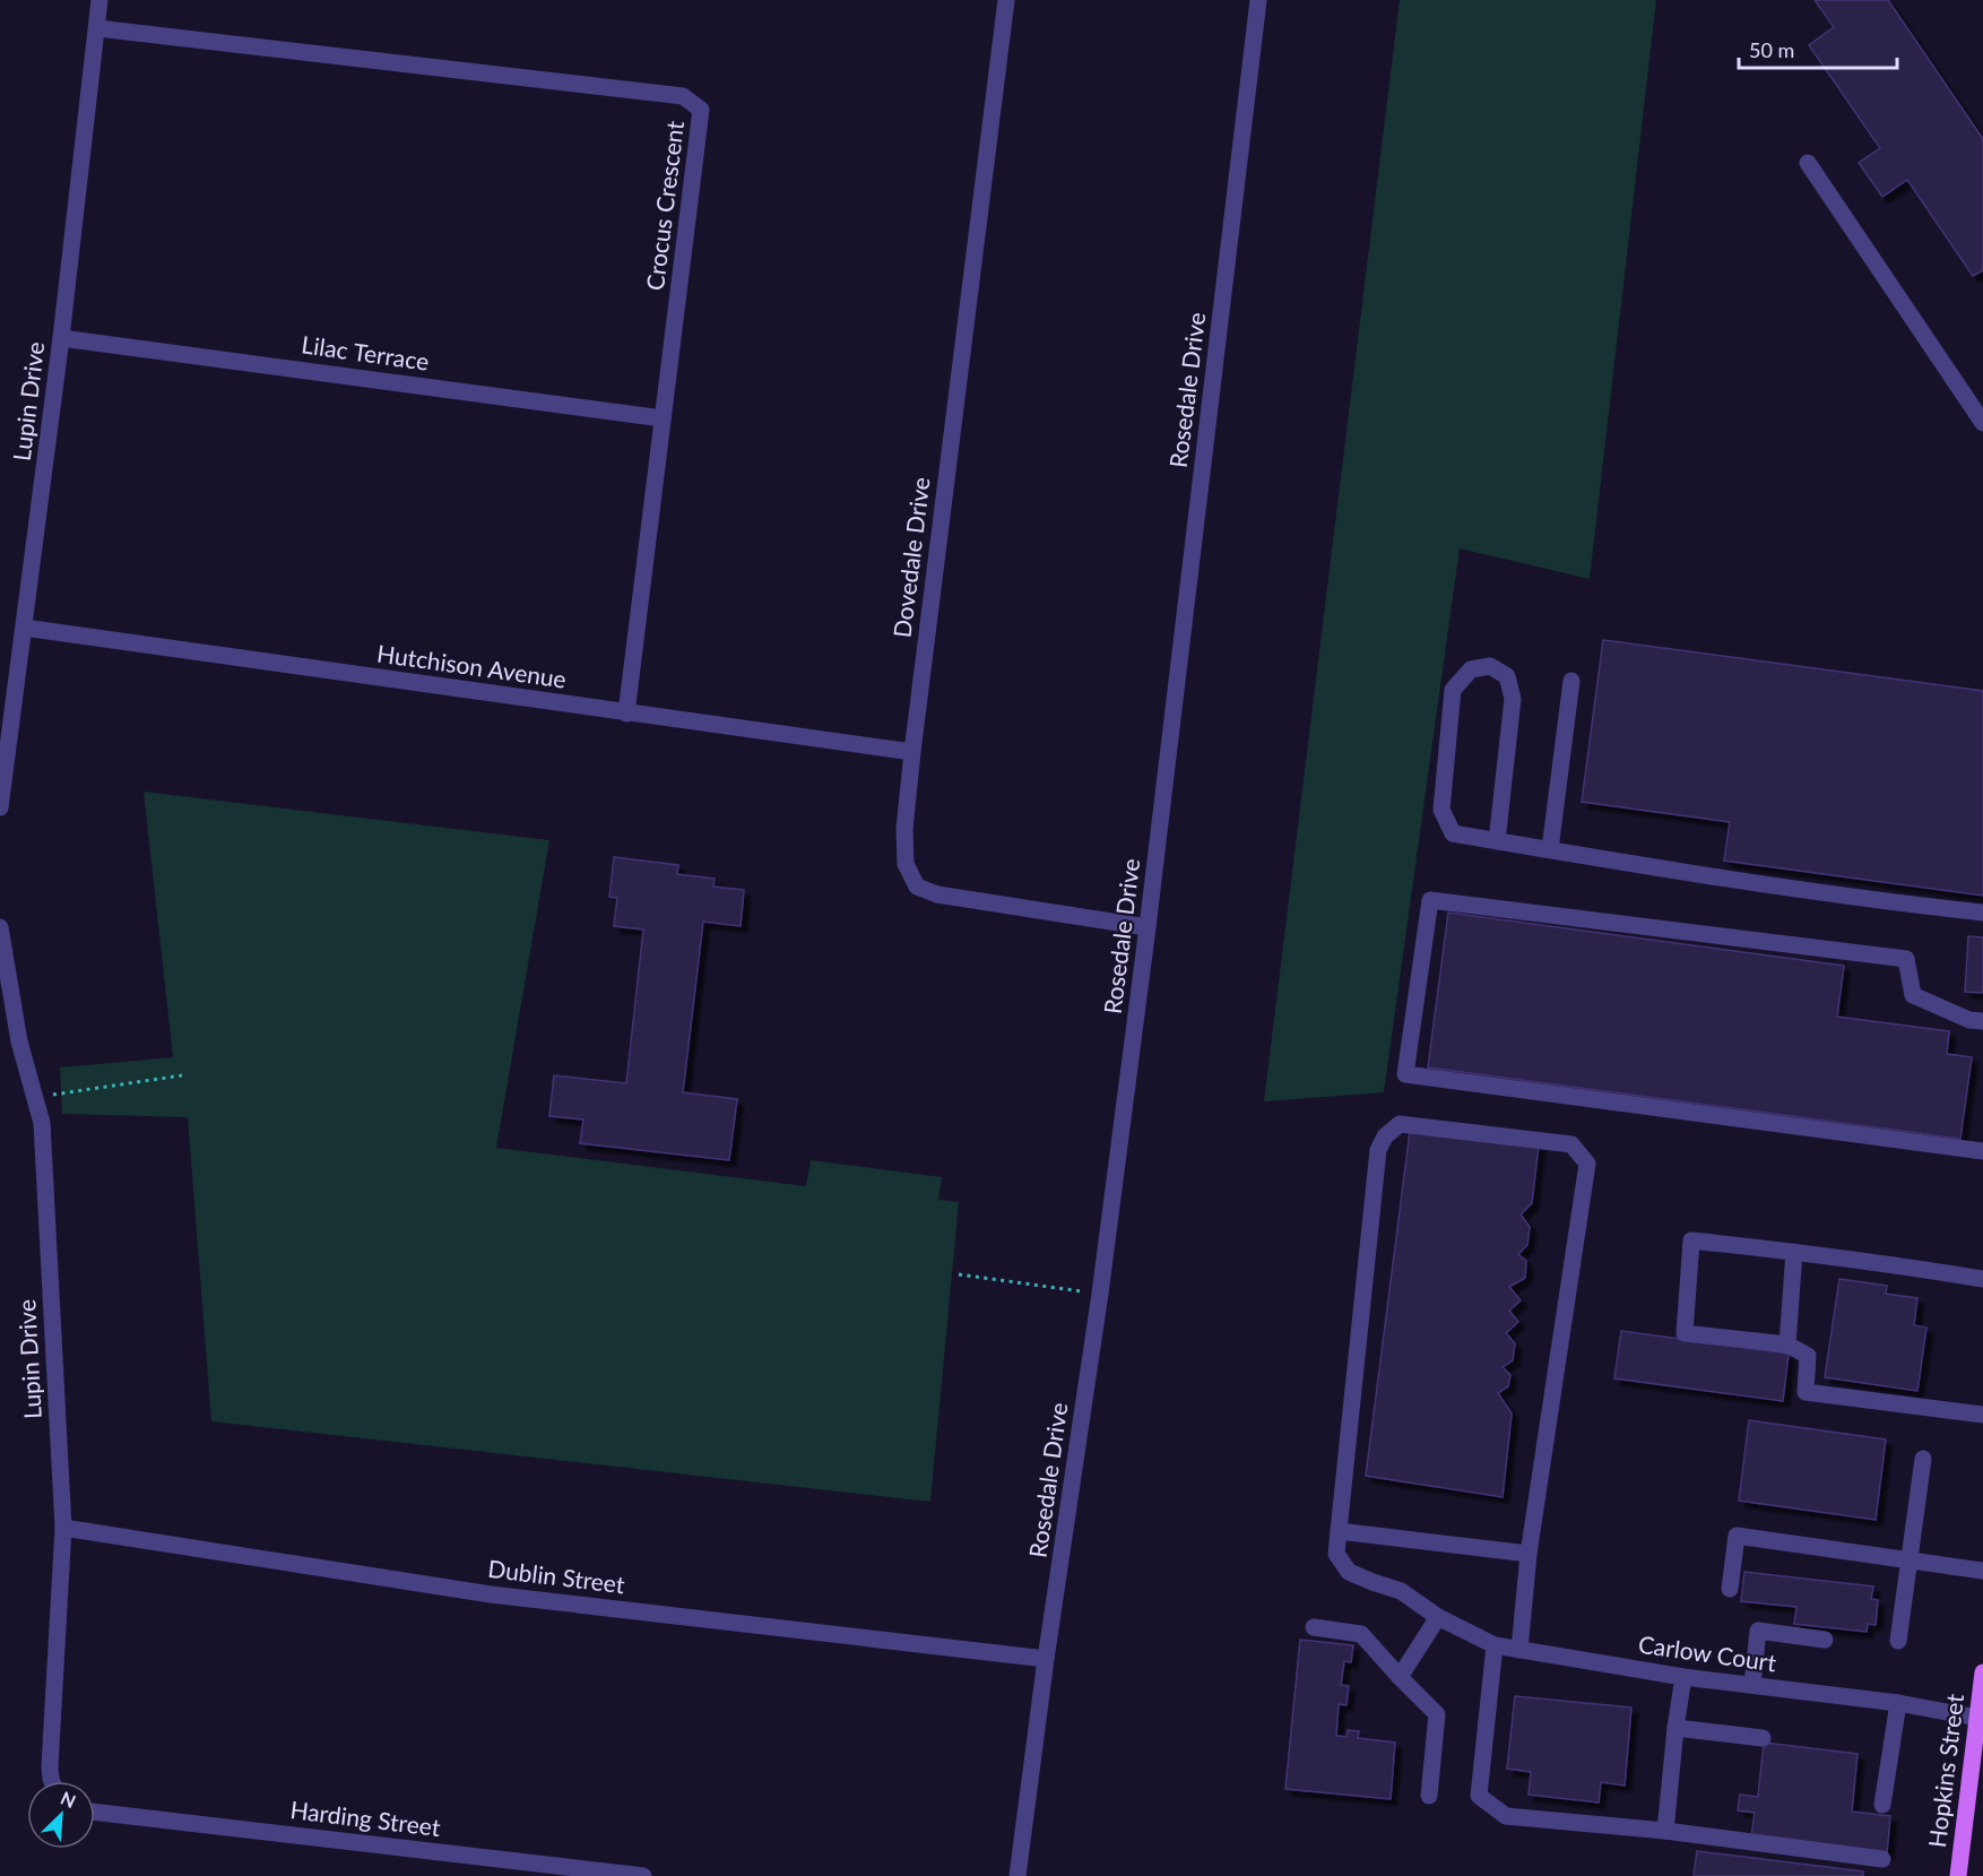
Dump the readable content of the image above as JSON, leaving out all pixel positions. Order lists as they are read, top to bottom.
{
  "streets": {
    "main road": ["Hopkins Street"],
    "street": [
      "Crocus Crescent",
      "Lilac Terrace",
      "Rosedale Drive",
      "Lupin Drive",
      "Dovedale Drive",
      "Hutchison Avenue",
      "Dublin Street",
      "Carlow Court",
      "Harding Street"
    ]
  },
  "crossings": [
    ["Crocus Crescent", "Lilac Terrace"],
    ["Crocus Crescent", "Lupin Drive"],
    ["Crocus Crescent", "Hutchison Avenue"],
    ["Lilac Terrace", "Lupin Drive"],
    ["Rosedale Drive", "Dovedale Drive"],
    ["Rosedale Drive", "Dublin Street"],
    ["Lupin Drive", "Hutchison Avenue"],
    ["Lupin Drive", "Dublin Street"],
    ["Dovedale Drive", "Hutchison Avenue"],
    ["Carlow Court", "Hopkins Street"]
  ],
  "scale_bar": "50 m",
  "north": "top right"
}
